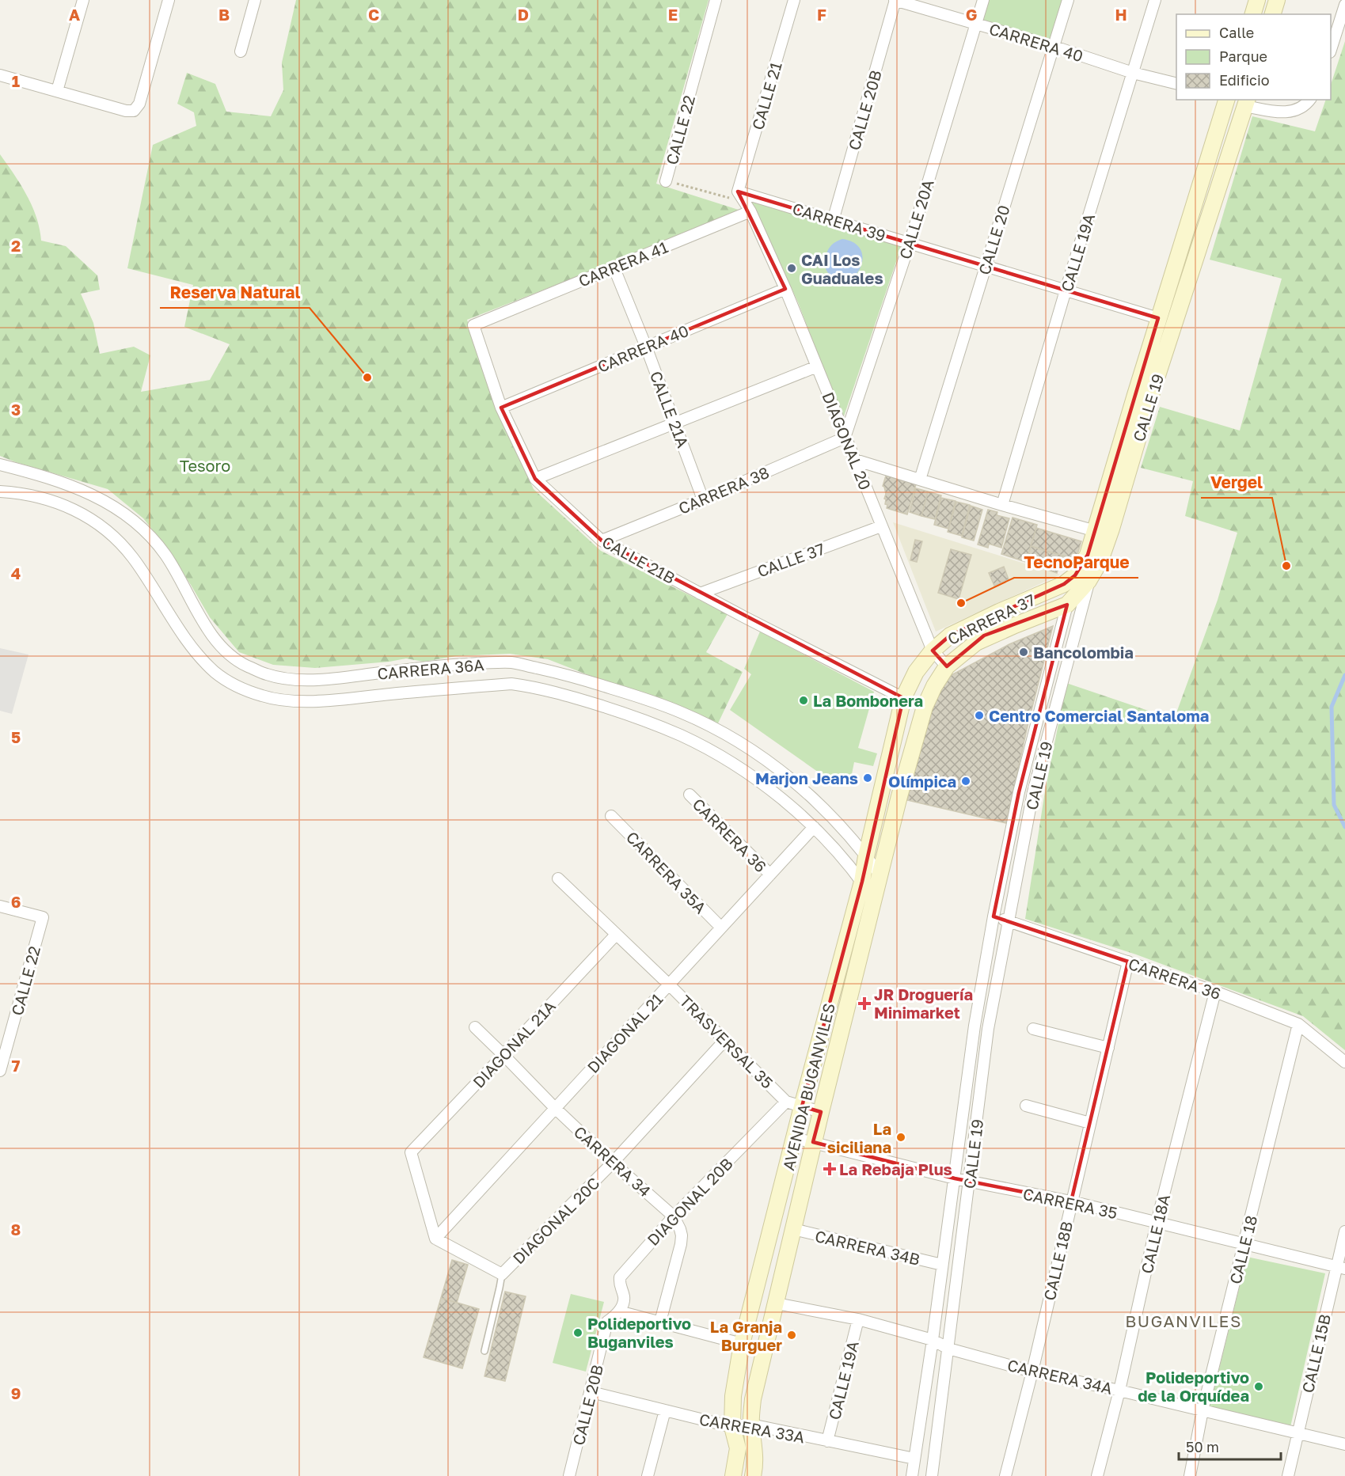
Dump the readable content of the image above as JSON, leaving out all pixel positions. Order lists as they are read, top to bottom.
{
  "streets": {
    "main road": ["CALLE 19", "CARRERA 37", "AVENIDA BUGANVILES"],
    "street": [
      "CARRERA 40",
      "CALLE 21",
      "CALLE 20B",
      "CALLE 22",
      "CALLE 20A",
      "CARRERA 39",
      "CALLE 20",
      "CALLE 19A",
      "CARRERA 41",
      "CALLE 21A",
      "DIAGONAL 20",
      "CARRERA 38",
      "CALLE 21B",
      "CALLE 37",
      "CARRERA 36A",
      "CARRERA 36",
      "CARRERA 35A",
      "DIAGONAL 21",
      "TRASVERSAL 35",
      "DIAGONAL 21A",
      "CARRERA 34",
      "DIAGONAL 20B",
      "CARRERA 35",
      "DIAGONAL 20C",
      "CALLE 18A",
      "CARRERA 34B",
      "CALLE 18",
      "CALLE 18B",
      "CALLE 15B",
      "CARRERA 34A",
      "CARRERA 33A"
    ]
  },
  "crossings": [
    ["CARRERA 40", "CALLE 20B"],
    ["CARRERA 40", "CALLE 20A"],
    ["CARRERA 40", "CALLE 20"],
    ["CARRERA 40", "CALLE 19A"],
    ["CARRERA 40", "CALLE 21A"],
    ["CARRERA 40", "DIAGONAL 20"],
    ["CARRERA 40", "CALLE 21B"],
    ["CALLE 21", "CARRERA 39"],
    ["CALLE 20B", "CARRERA 39"],
    ["CALLE 20B", "DIAGONAL 20B"],
    ["CALLE 20B", "CARRERA 33A"],
    ["CALLE 22", "CARRERA 41"],
    ["CALLE 22", "DIAGONAL 20"],
    ["CALLE 20A", "CARRERA 39"],
    ["CALLE 20A", "DIAGONAL 20"],
    ["CALLE 20A", "CARRERA 38"],
    ["CARRERA 39", "CALLE 20"],
    ["CARRERA 39", "CALLE 19A"],
    ["CARRERA 39", "CALLE 19"],
    ["CALLE 19A", "CARRERA 34A"],
    ["CALLE 19A", "CARRERA 33A"],
    ["CARRERA 41", "CALLE 21A"],
    ["CARRERA 41", "DIAGONAL 20"],
    ["CARRERA 41", "CALLE 21B"],
    ["CALLE 19", "CARRERA 37"],
    ["CALLE 19", "CARRERA 36"],
    ["CALLE 19", "CARRERA 35"],
    ["CALLE 19", "CARRERA 34B"],
    ["CALLE 19", "CARRERA 34A"],
    ["CALLE 19", "CARRERA 33A"],
    ["CALLE 21A", "CARRERA 38"],
    ["DIAGONAL 20", "CARRERA 38"],
    ["DIAGONAL 20", "CALLE 37"],
    ["DIAGONAL 20", "CARRERA 37"],
    ["CARRERA 38", "CALLE 21B"],
    ["CALLE 21B", "CALLE 37"],
    ["CALLE 21B", "CARRERA 37"],
    ["CALLE 21B", "AVENIDA BUGANVILES"],
    ["CARRERA 37", "AVENIDA BUGANVILES"],
    ["CARRERA 36A", "DIAGONAL 21"],
    ["CARRERA 36A", "AVENIDA BUGANVILES"],
    ["CARRERA 36", "DIAGONAL 21"],
    ["CARRERA 36", "CALLE 18A"],
    ["CARRERA 36", "CALLE 18"],
    ["CARRERA 36", "CALLE 18B"],
    ["CARRERA 35A", "DIAGONAL 21"],
    ["DIAGONAL 21", "TRASVERSAL 35"],
    ["DIAGONAL 21", "DIAGONAL 21A"],
    ["DIAGONAL 21", "CARRERA 34"],
    ["TRASVERSAL 35", "DIAGONAL 21A"],
    ["TRASVERSAL 35", "AVENIDA BUGANVILES"],
    ["TRASVERSAL 35", "DIAGONAL 20B"],
    ["TRASVERSAL 35", "DIAGONAL 20C"],
    ["DIAGONAL 21A", "CARRERA 34"],
    ["AVENIDA BUGANVILES", "CARRERA 35"],
    ["AVENIDA BUGANVILES", "CARRERA 34B"],
    ["AVENIDA BUGANVILES", "CARRERA 34A"],
    ["AVENIDA BUGANVILES", "CARRERA 33A"],
    ["CARRERA 34", "DIAGONAL 20B"],
    ["CARRERA 34", "DIAGONAL 20C"],
    ["CARRERA 35", "CALLE 18A"],
    ["CARRERA 35", "CALLE 18"],
    ["CARRERA 35", "CALLE 18B"],
    ["CARRERA 35", "CALLE 15B"],
    ["CALLE 18A", "CARRERA 34A"],
    ["CALLE 18", "CARRERA 34A"],
    ["CALLE 18B", "CARRERA 34A"],
    ["CALLE 15B", "CARRERA 34A"]
  ],
  "districts": ["BUGANVILES"],
  "parks": ["Tesoro"],
  "places": {
    "other": [
      "CAI Los Guaduales",
      "Reserva Natural",
      "Vergel",
      "TecnoParque",
      "Bancolombia",
      "La Bombonera",
      "Centro Comercial Santaloma",
      "Marjon Jeans",
      "Olímpica",
      "La siciliana",
      "Polideportivo Buganviles",
      "La Granja Burguer",
      "Polideportivo de la Orquídea"
    ],
    "health": ["JR Droguería Minimarket", "La Rebaja Plus"]
  },
  "legend": ["Calle", "Parque", "Edificio"],
  "scale_bar": "50 m",
  "grid": {
    "columns": [
      "A",
      "B",
      "C",
      "D",
      "E",
      "F",
      "G",
      "H"
    ],
    "rows": [
      "1",
      "2",
      "3",
      "4",
      "5",
      "6",
      "7",
      "8",
      "9"
    ]
  }
}
